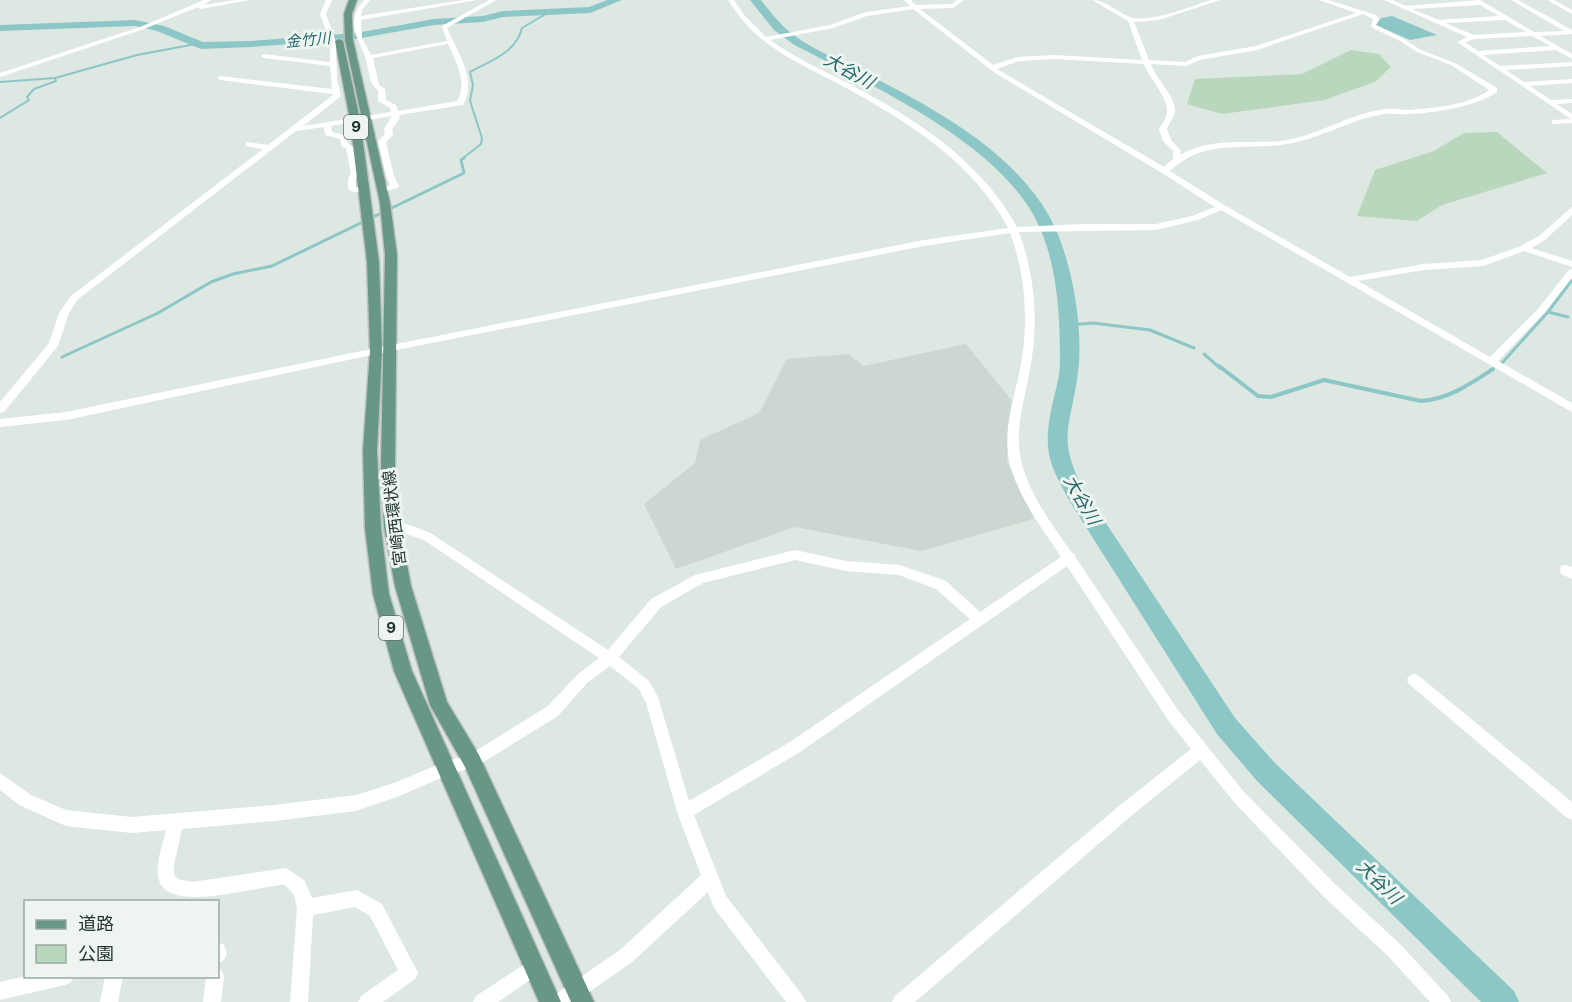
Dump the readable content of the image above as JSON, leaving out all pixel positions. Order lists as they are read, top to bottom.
{
  "streets": {
    "main road": ["9", "宮崎西環状線"]
  },
  "water": ["金竹川", "大谷川"],
  "legend": ["道路", "公園"]
}
